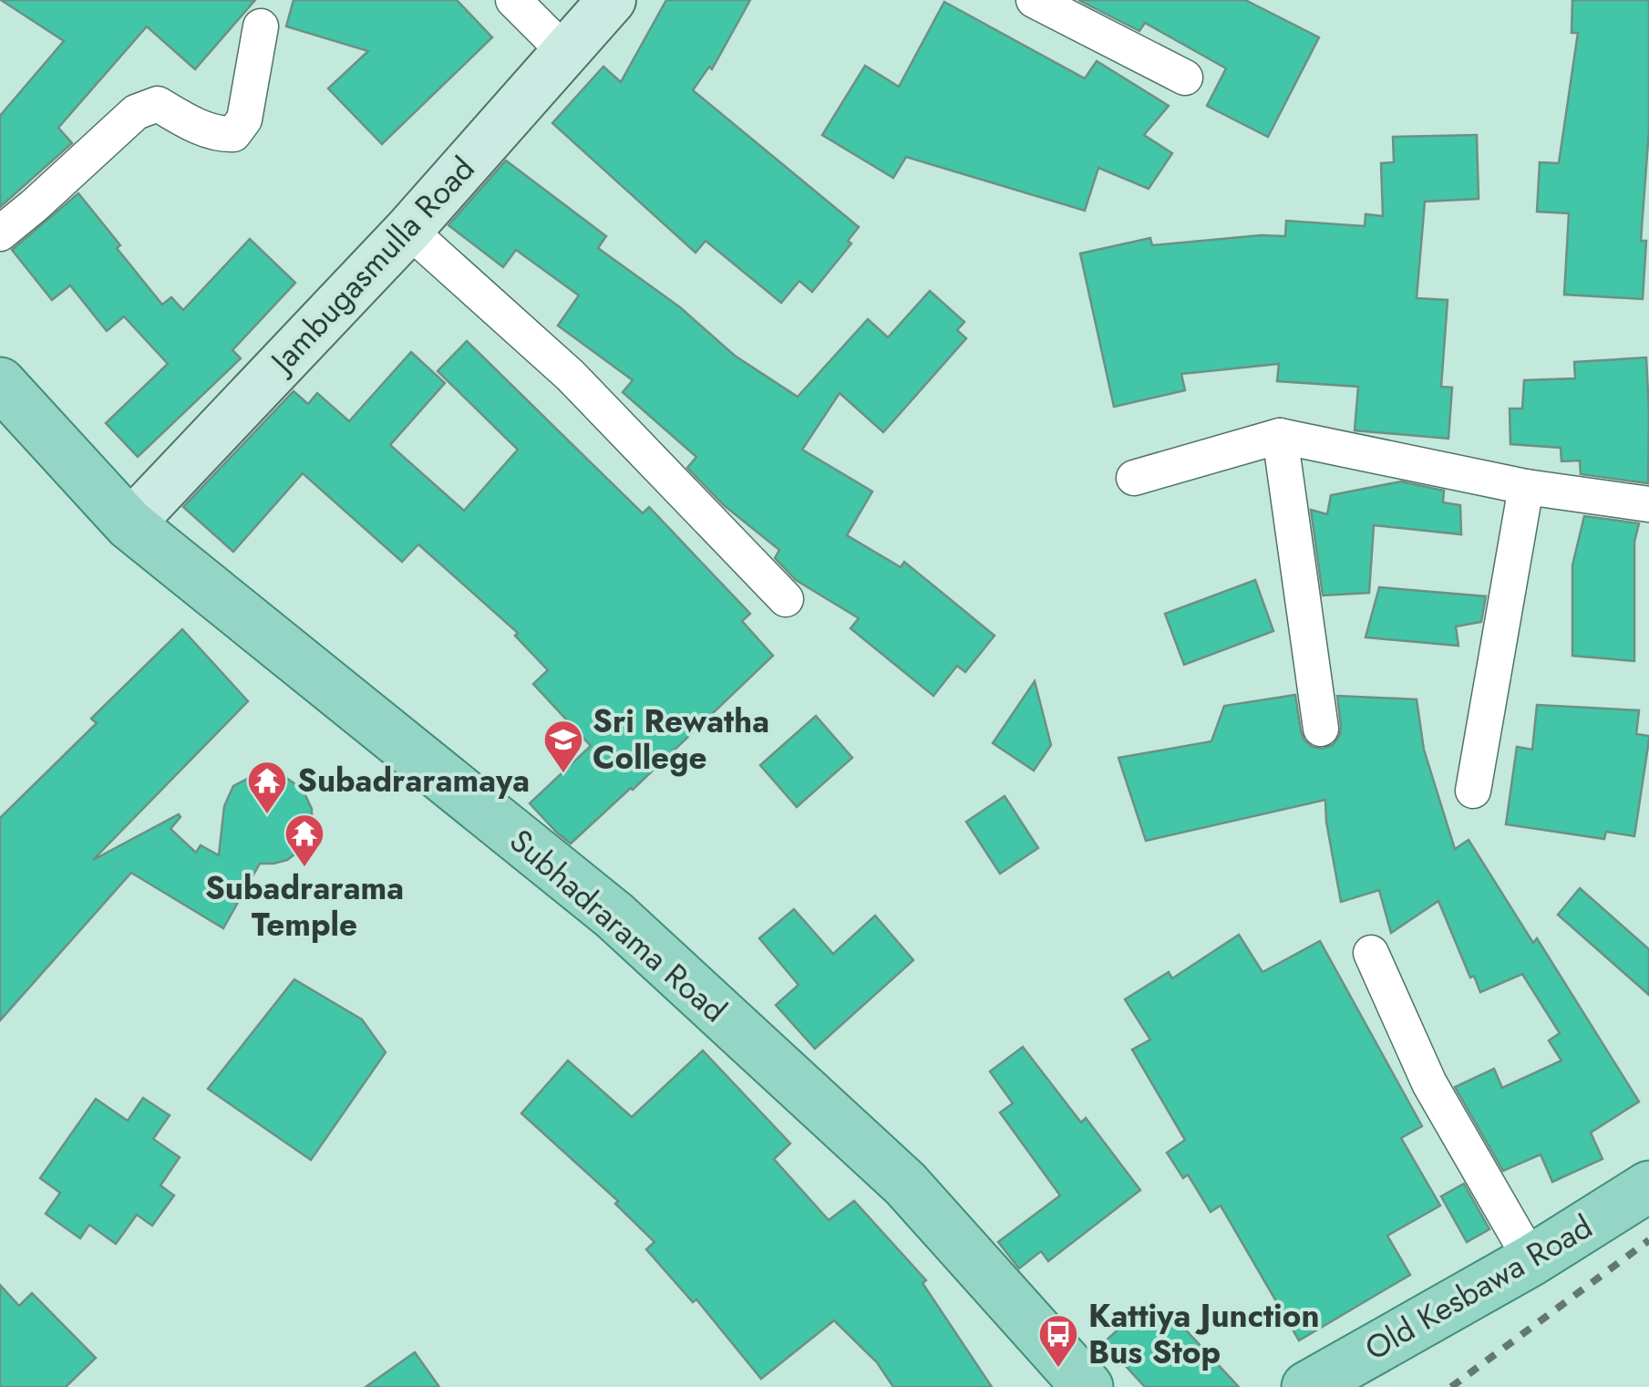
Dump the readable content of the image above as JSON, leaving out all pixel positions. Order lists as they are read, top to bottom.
{
  "streets": {
    "main road": ["Subhadrarama Road", "Old Kesbawa Road"],
    "street": ["Jambugasmulla Road"]
  },
  "crossings": [
    ["Jambugasmulla Road", "Subhadrarama Road"]
  ],
  "places": {
    "school or university": ["Sri Rewatha College"],
    "temple": ["Subadraramaya", "Subadrarama Temple"],
    "bus stop": ["Kattiya Junction Bus Stop"]
  }
}
